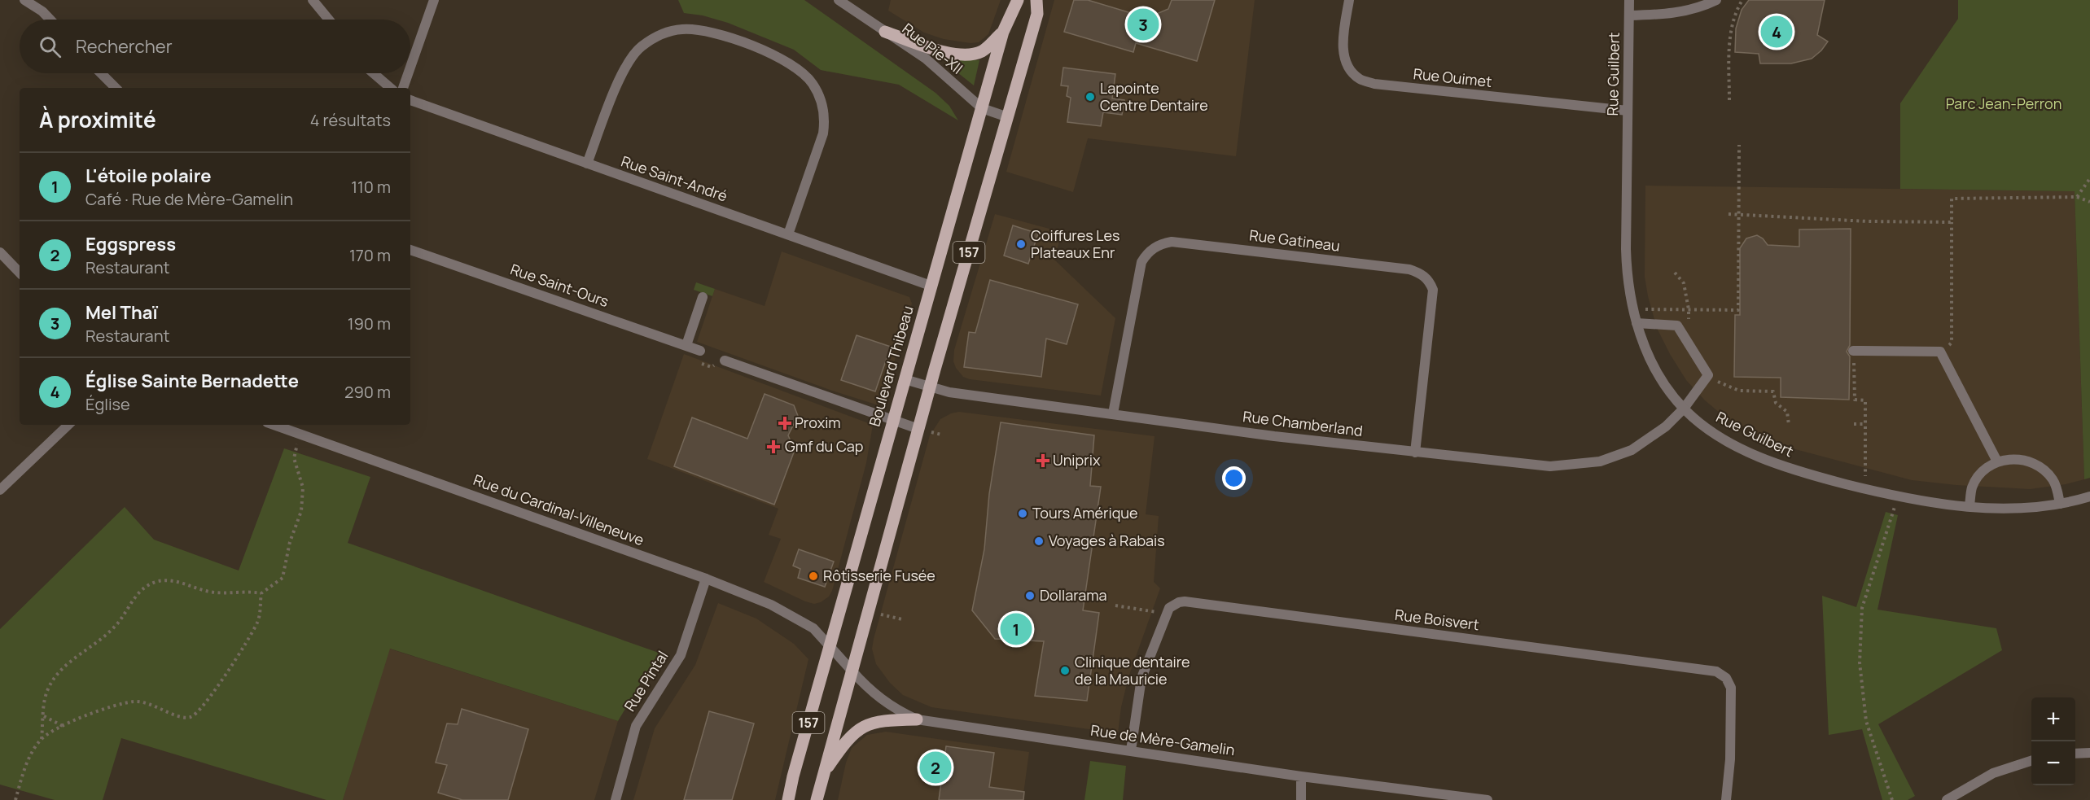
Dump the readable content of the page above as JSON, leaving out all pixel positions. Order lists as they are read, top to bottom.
{
  "streets": {
    "main road": ["157", "Boulevard Thibeau"],
    "street": [
      "Rue Pie-XII",
      "Rue Guilbert",
      "Rue Ouimet",
      "Rue Saint-André",
      "Rue Gatineau",
      "Rue Saint-Ours",
      "Rue Chamberland",
      "Rue du Cardinal-Villeneuve",
      "Rue Boisvert",
      "Rue Pintal",
      "Rue de Mère-Gamelin"
    ]
  },
  "crossings": [
    ["Rue Pie-XII", "157"],
    ["Rue Pie-XII", "Boulevard Thibeau"],
    ["Rue Guilbert", "Rue Ouimet"],
    ["Rue Guilbert", "Rue Chamberland"],
    ["Rue Saint-André", "Boulevard Thibeau"],
    ["Rue Gatineau", "Rue Chamberland"],
    ["157", "Rue Chamberland"],
    ["157", "Rue du Cardinal-Villeneuve"],
    ["157", "Rue de Mère-Gamelin"],
    ["Boulevard Thibeau", "Rue Chamberland"],
    ["Boulevard Thibeau", "Rue du Cardinal-Villeneuve"],
    ["Rue du Cardinal-Villeneuve", "Rue Pintal"],
    ["Rue du Cardinal-Villeneuve", "Rue de Mère-Gamelin"]
  ],
  "parks": ["Parc Jean-Perron"],
  "places": {
    "other": [
      "Lapointe Centre Dentaire",
      "Coiffures Les Plateaux Enr",
      "Tours Amérique",
      "Voyages à Rabais",
      "Rôtisserie Fusée",
      "Dollarama",
      "Clinique dentaire de la Mauricie"
    ],
    "health": ["Proxim", "Gmf du Cap", "Uniprix"]
  },
  "page": {
    "pins": [
      "3",
      "4",
      "1",
      "2"
    ],
    "search": "Rechercher",
    "heading": ["À proximité", "4 résultats"],
    "list": [
      {
        "mark": "1",
        "name": "L'étoile polaire",
        "note": "Café · Rue de Mère-Gamelin",
        "value": "110 m"
      },
      {
        "mark": "2",
        "name": "Eggspress",
        "note": "Restaurant",
        "value": "170 m"
      },
      {
        "mark": "3",
        "name": "Mel Thaï",
        "note": "Restaurant",
        "value": "190 m"
      },
      {
        "mark": "4",
        "name": "Église Sainte Bernadette",
        "note": "Église",
        "value": "290 m"
      }
    ],
    "map_buttons": ["+", "−"]
  }
}
